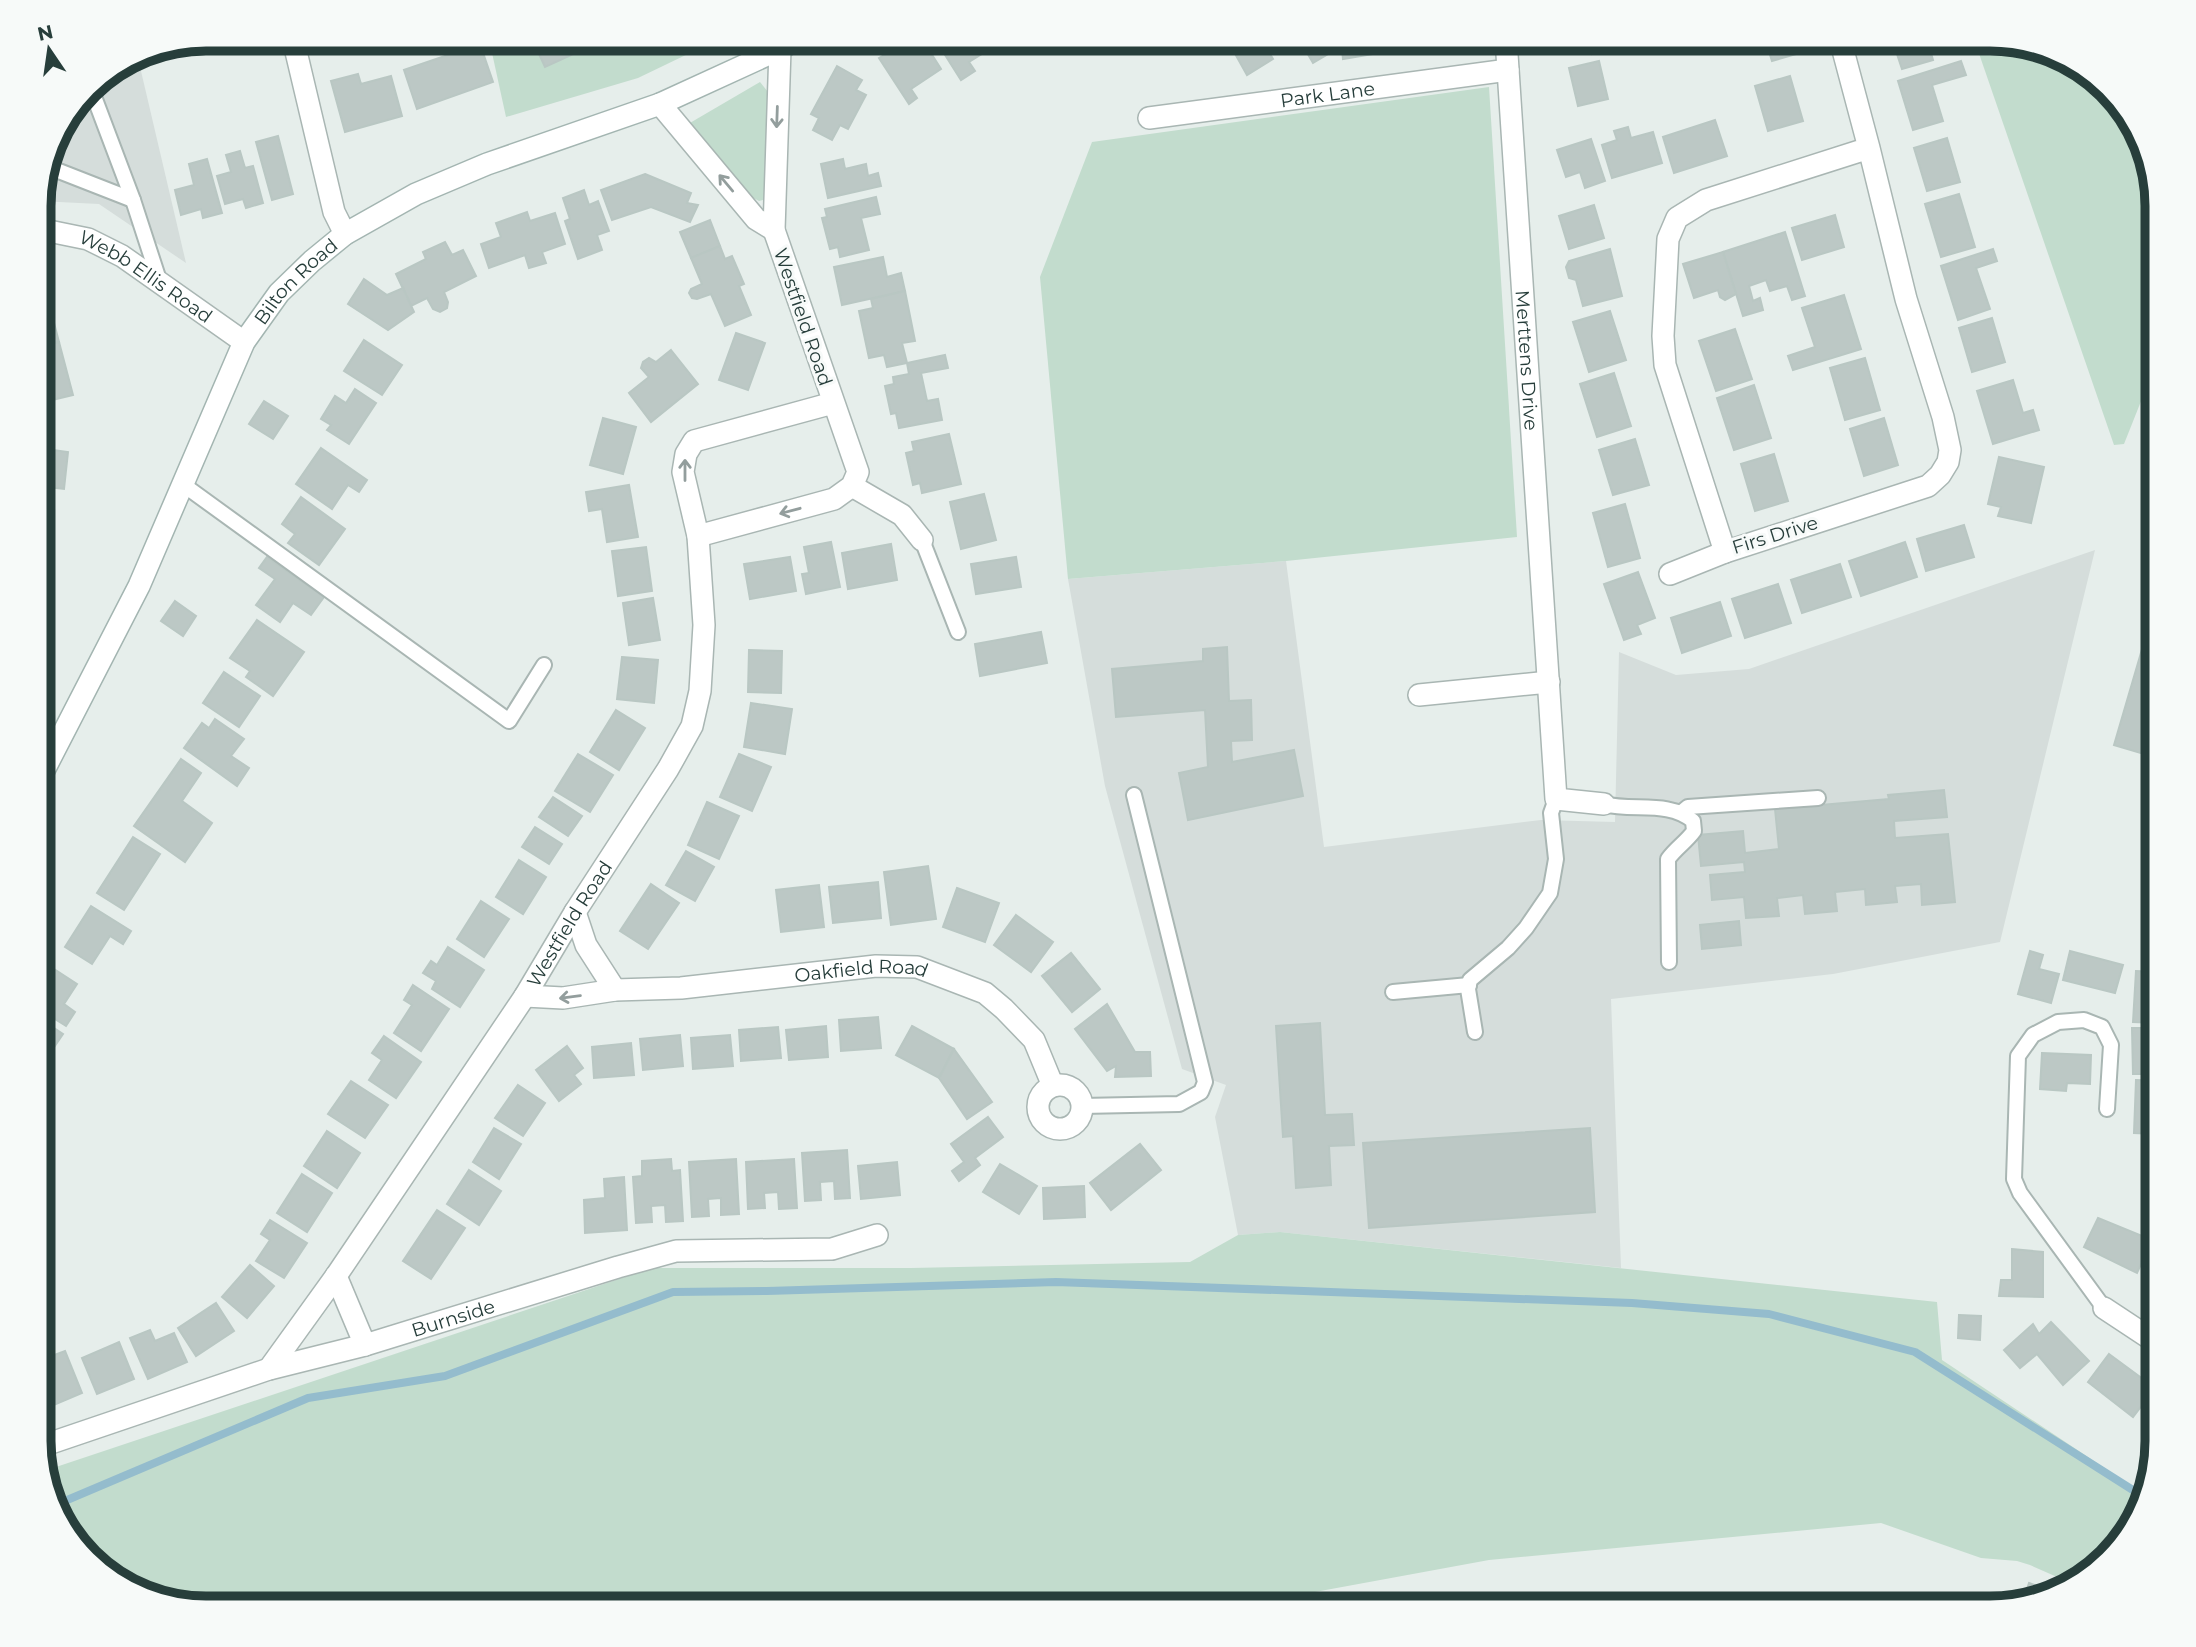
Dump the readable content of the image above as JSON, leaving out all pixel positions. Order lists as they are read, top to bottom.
{
  "streets": {
    "street": [
      "Park Lane",
      "Webb Ellis Road",
      "Bilton Road",
      "Westfield Road",
      "Merttens Drive",
      "Firs Drive",
      "Oakfield Road",
      "Burnside"
    ]
  },
  "crossings": [
    ["Park Lane", "Merttens Drive"],
    ["Webb Ellis Road", "Bilton Road"],
    ["Bilton Road", "Westfield Road"],
    ["Westfield Road", "Oakfield Road"],
    ["Westfield Road", "Burnside"]
  ],
  "north": "top"
}
